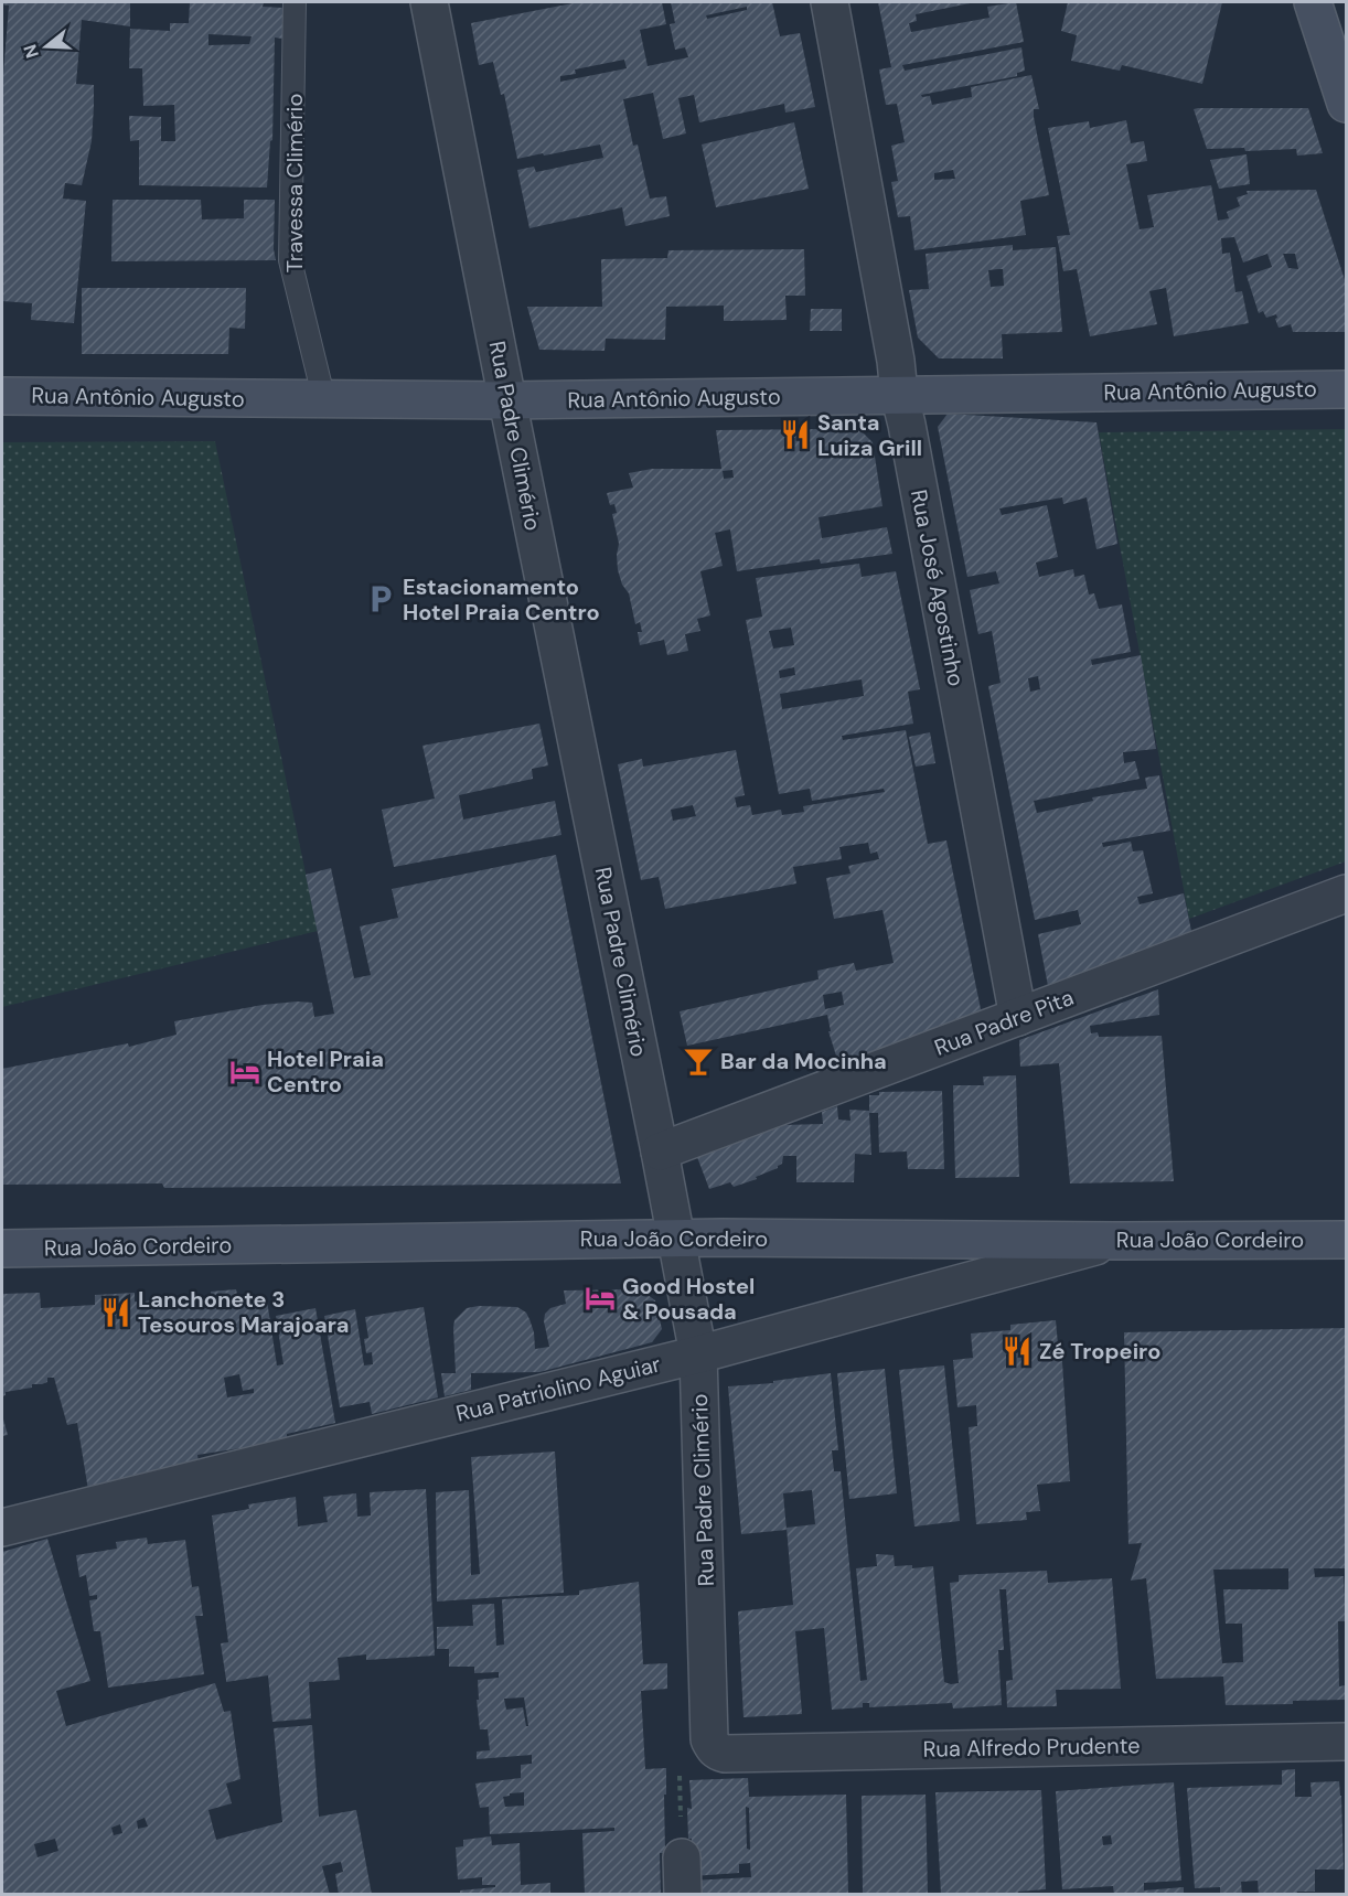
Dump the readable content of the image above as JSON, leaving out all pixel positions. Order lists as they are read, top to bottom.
{
  "streets": {
    "street": [
      "Rua Antônio Augusto",
      "Rua Padre Climério",
      "Rua José Agostinho",
      "Rua Padre Pita",
      "Rua João Cordeiro",
      "Rua Patriolino Aguiar",
      "Rua Alfredo Prudente"
    ],
    "lane": ["Travessa Climério"]
  },
  "crossings": [
    ["Travessa Climério", "Rua Antônio Augusto"],
    ["Rua Antônio Augusto", "Rua Padre Climério"],
    ["Rua Antônio Augusto", "Rua José Agostinho"],
    ["Rua Padre Climério", "Rua Padre Pita"],
    ["Rua Padre Climério", "Rua João Cordeiro"],
    ["Rua Padre Climério", "Rua Patriolino Aguiar"],
    ["Rua Padre Climério", "Rua Alfredo Prudente"],
    ["Rua José Agostinho", "Rua Padre Pita"],
    ["Rua João Cordeiro", "Rua Patriolino Aguiar"]
  ],
  "places": {
    "restaurant": ["Santa Luiza Grill", "Lanchonete 3 Tesouros Marajoara", "Zé Tropeiro"],
    "parking": ["Estacionamento Hotel Praia Centro"],
    "bar": ["Bar da Mocinha"],
    "hotel": ["Hotel Praia Centro", "Good Hostel & Pousada"]
  },
  "north": "left"
}
